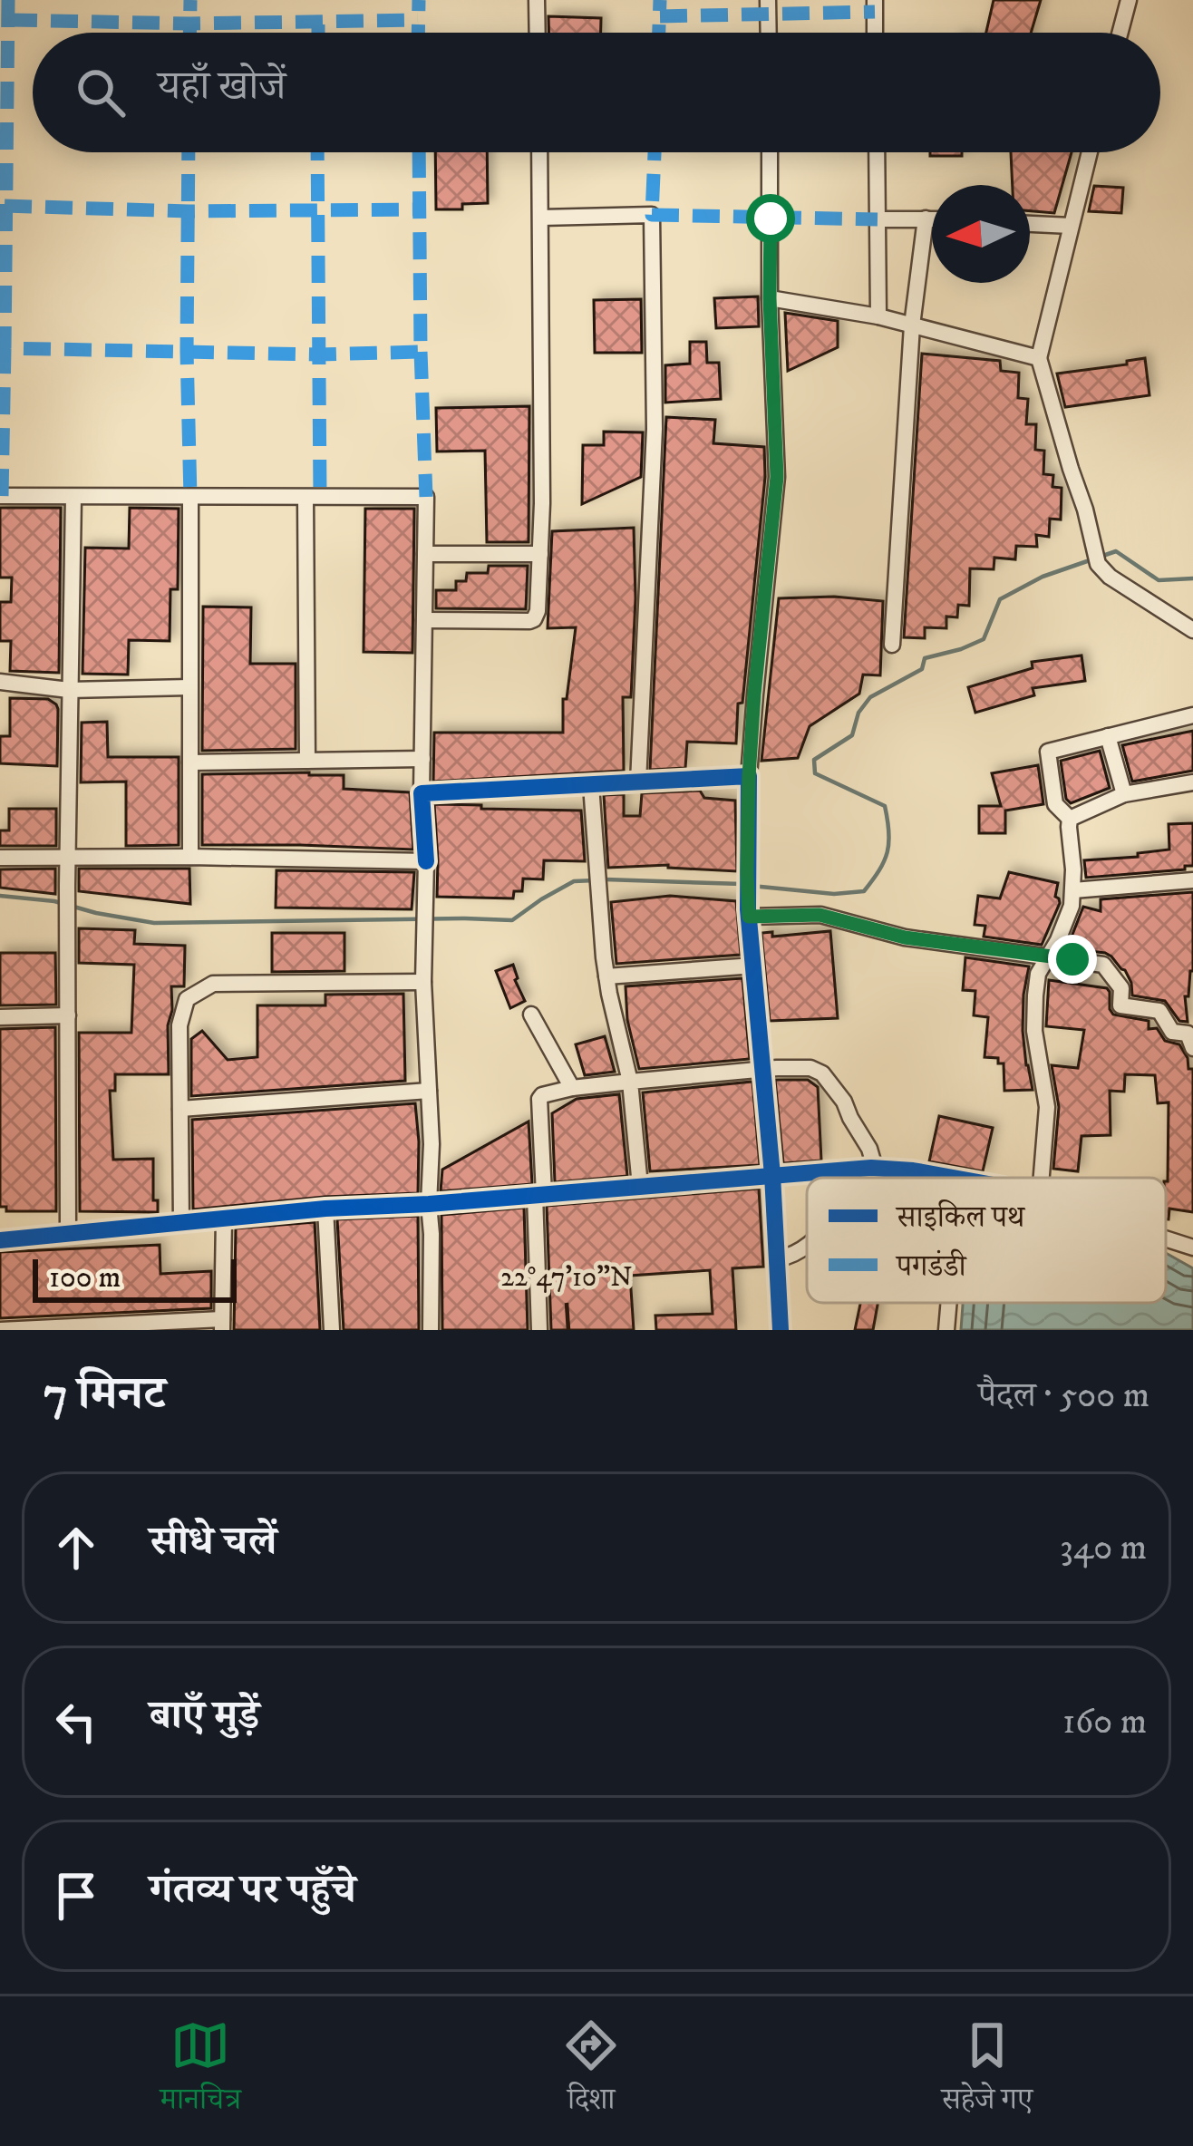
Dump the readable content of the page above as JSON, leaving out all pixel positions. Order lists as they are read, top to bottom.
{
  "legend": ["साइकिल पथ", "पगडंडी"],
  "scale_bar": "100 m",
  "north": "left",
  "page": {
    "search": "यहाँ खोजें",
    "scale": "100 m",
    "heading": ["7 मिनट", "पैदल · 500 m"],
    "list": [
      ["सीधे चलें", "340 m"],
      ["बाएँ मुड़ें", "160 m"],
      "गंतव्य पर पहुँचे"
    ],
    "nav": ["मानचित्र", "दिशा", "सहेजे गए"]
  },
  "coordinates": ["22°47'10\"N"]
}
